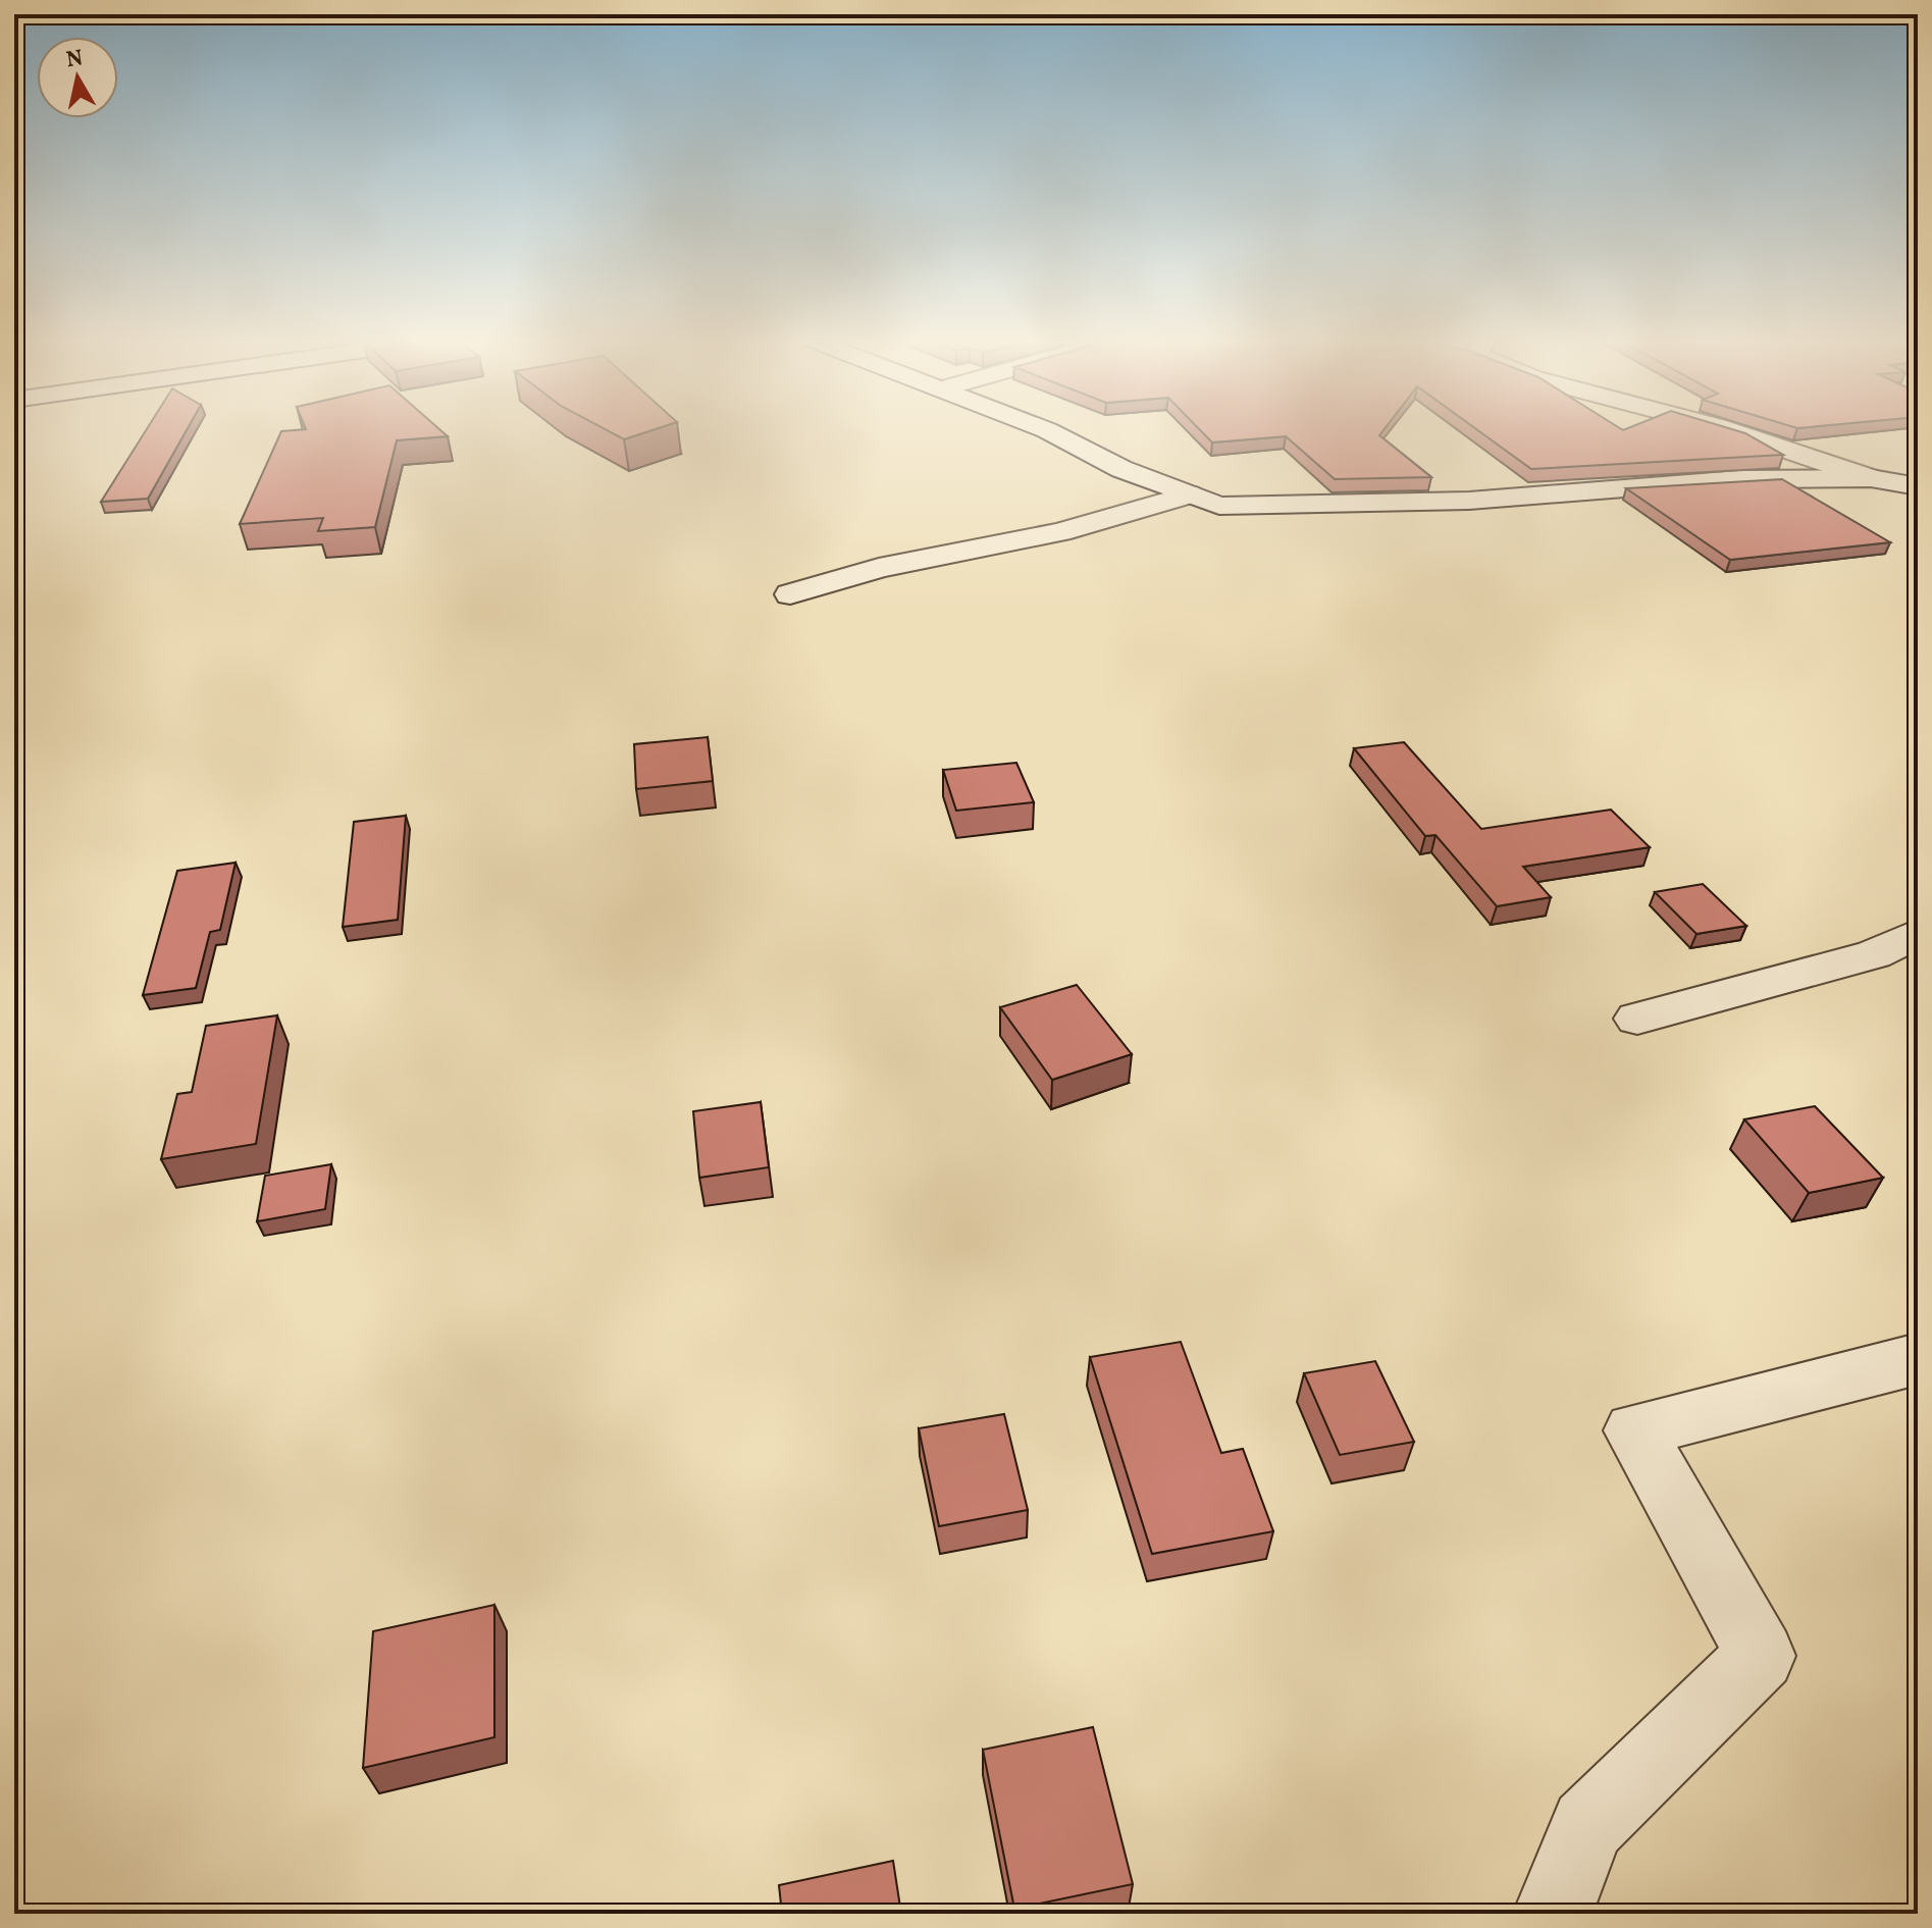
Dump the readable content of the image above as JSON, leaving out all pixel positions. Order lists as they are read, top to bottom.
{
  "north": "top"
}
